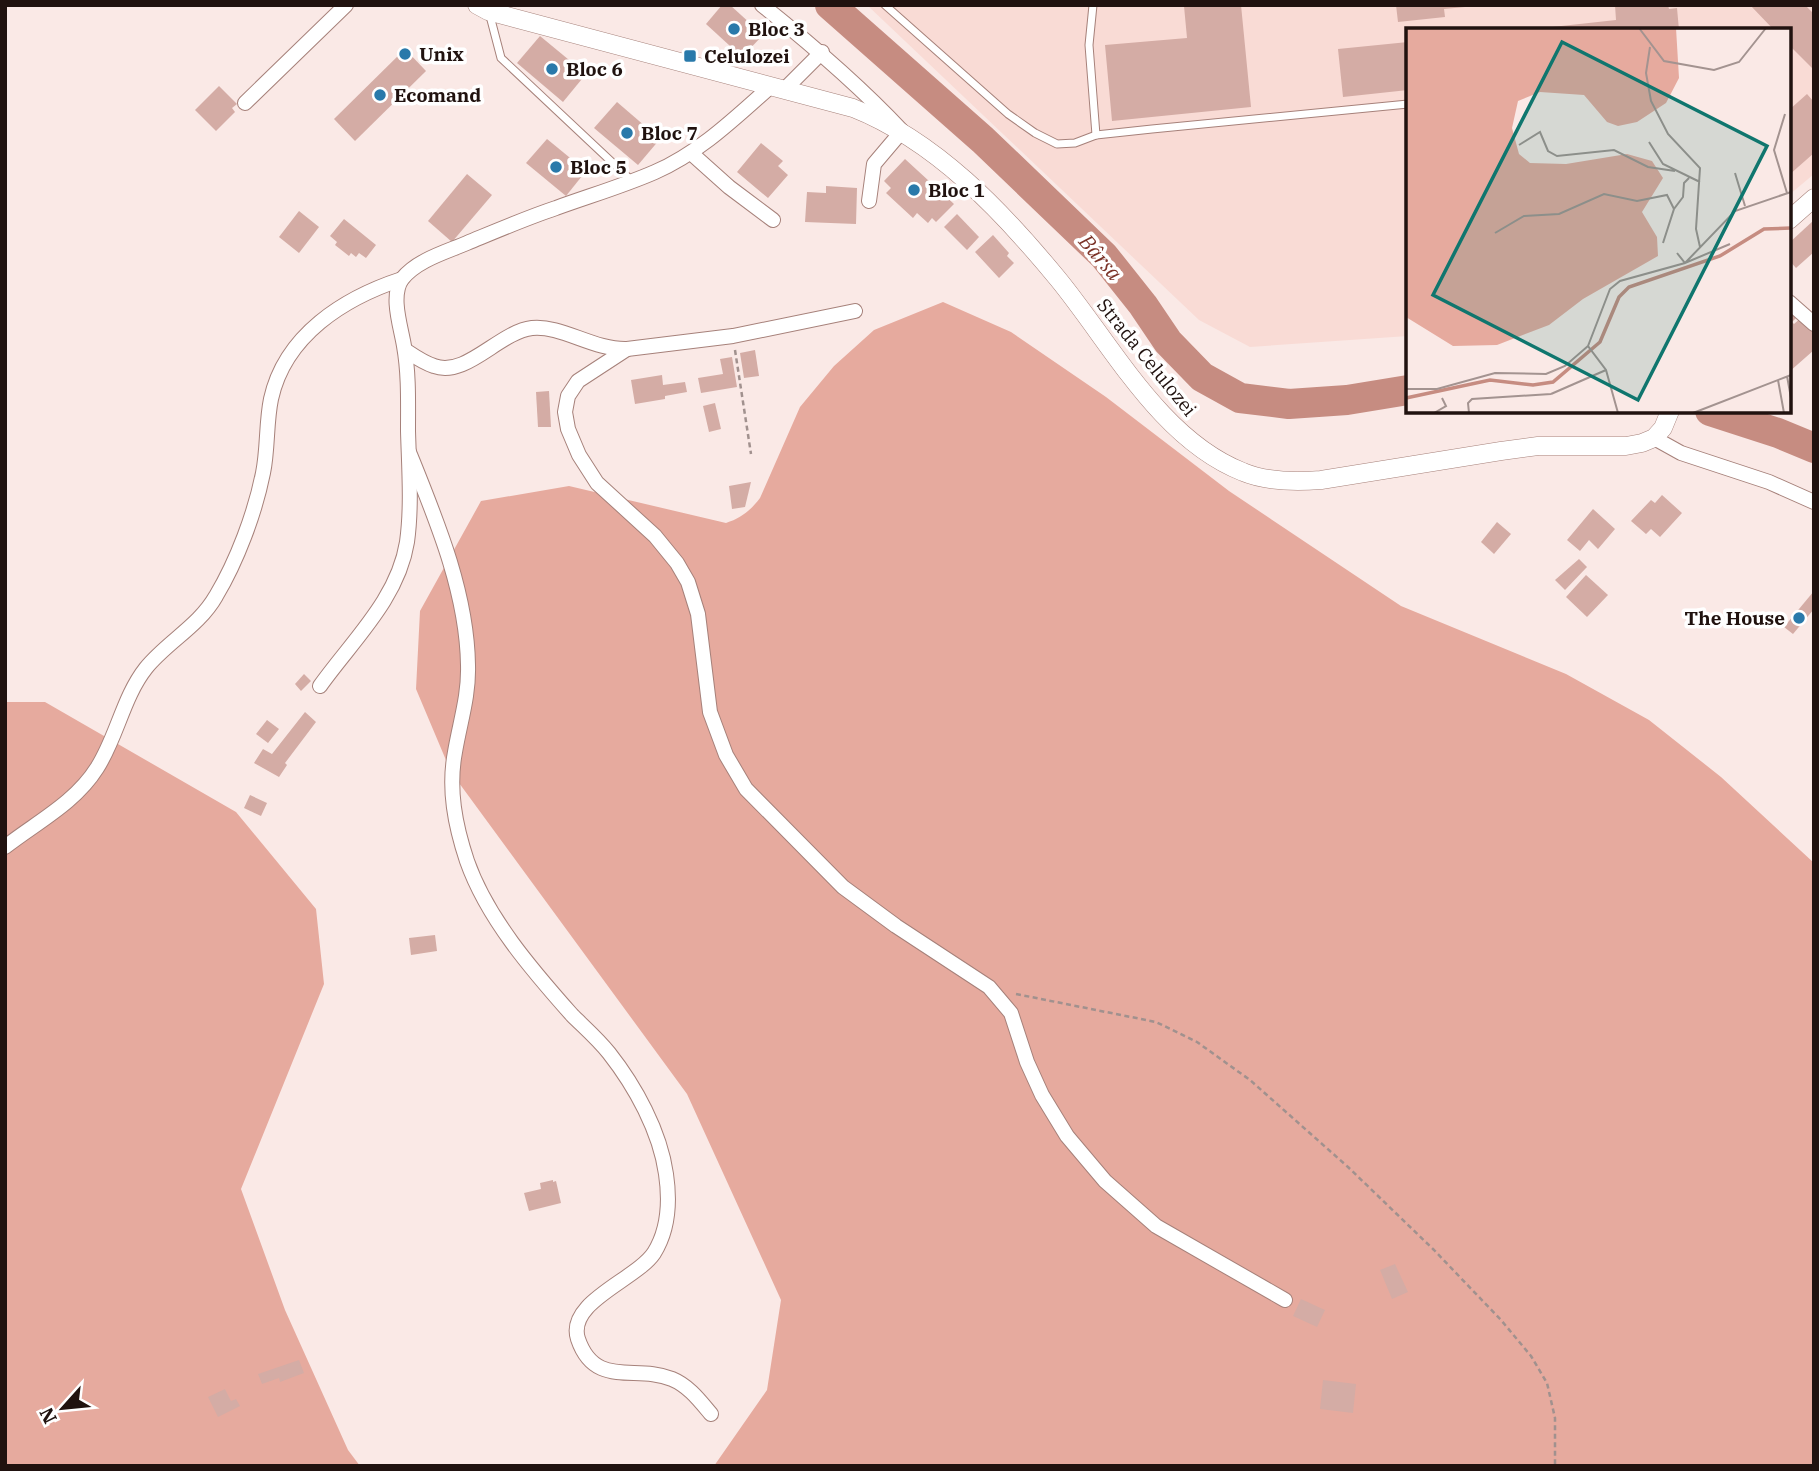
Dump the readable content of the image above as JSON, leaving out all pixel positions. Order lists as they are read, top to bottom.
{
  "streets": {
    "street": ["Strada Celulozei"]
  },
  "water": ["Bârsa"],
  "places": {
    "other": [
      "Bloc 3",
      "Unix",
      "Bloc 6",
      "Ecomand",
      "Bloc 7",
      "Bloc 5",
      "Bloc 1",
      "The House"
    ],
    "transit": ["Celulozei"]
  },
  "north": "bottom left"
}
